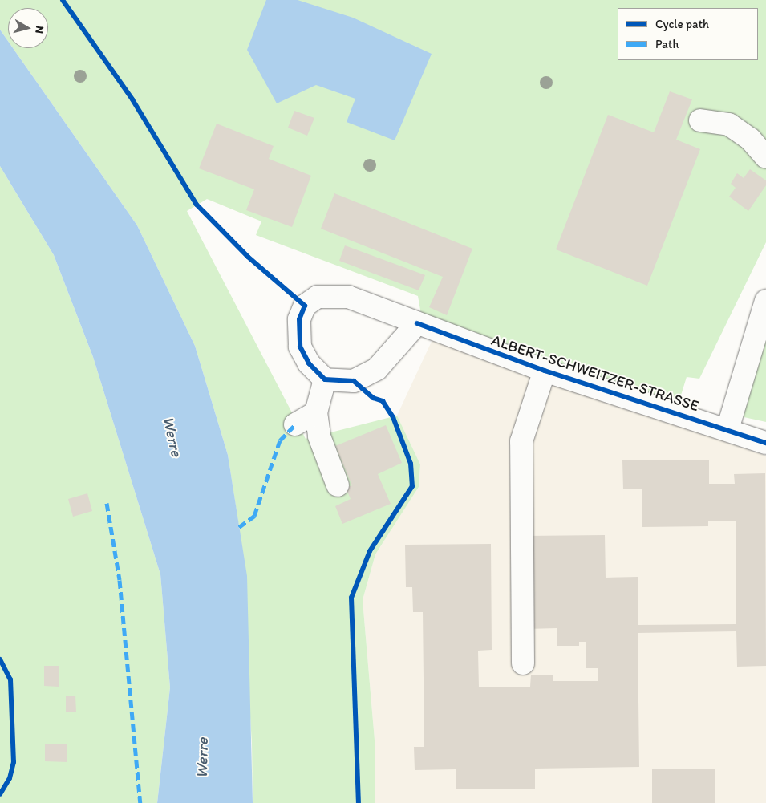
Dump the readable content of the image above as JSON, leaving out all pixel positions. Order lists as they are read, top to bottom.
{
  "streets": {
    "street": ["ALBERT-SCHWEITZER-STRASSE"]
  },
  "water": ["Werre"],
  "legend": ["Cycle path", "Path"],
  "north": "right"
}
